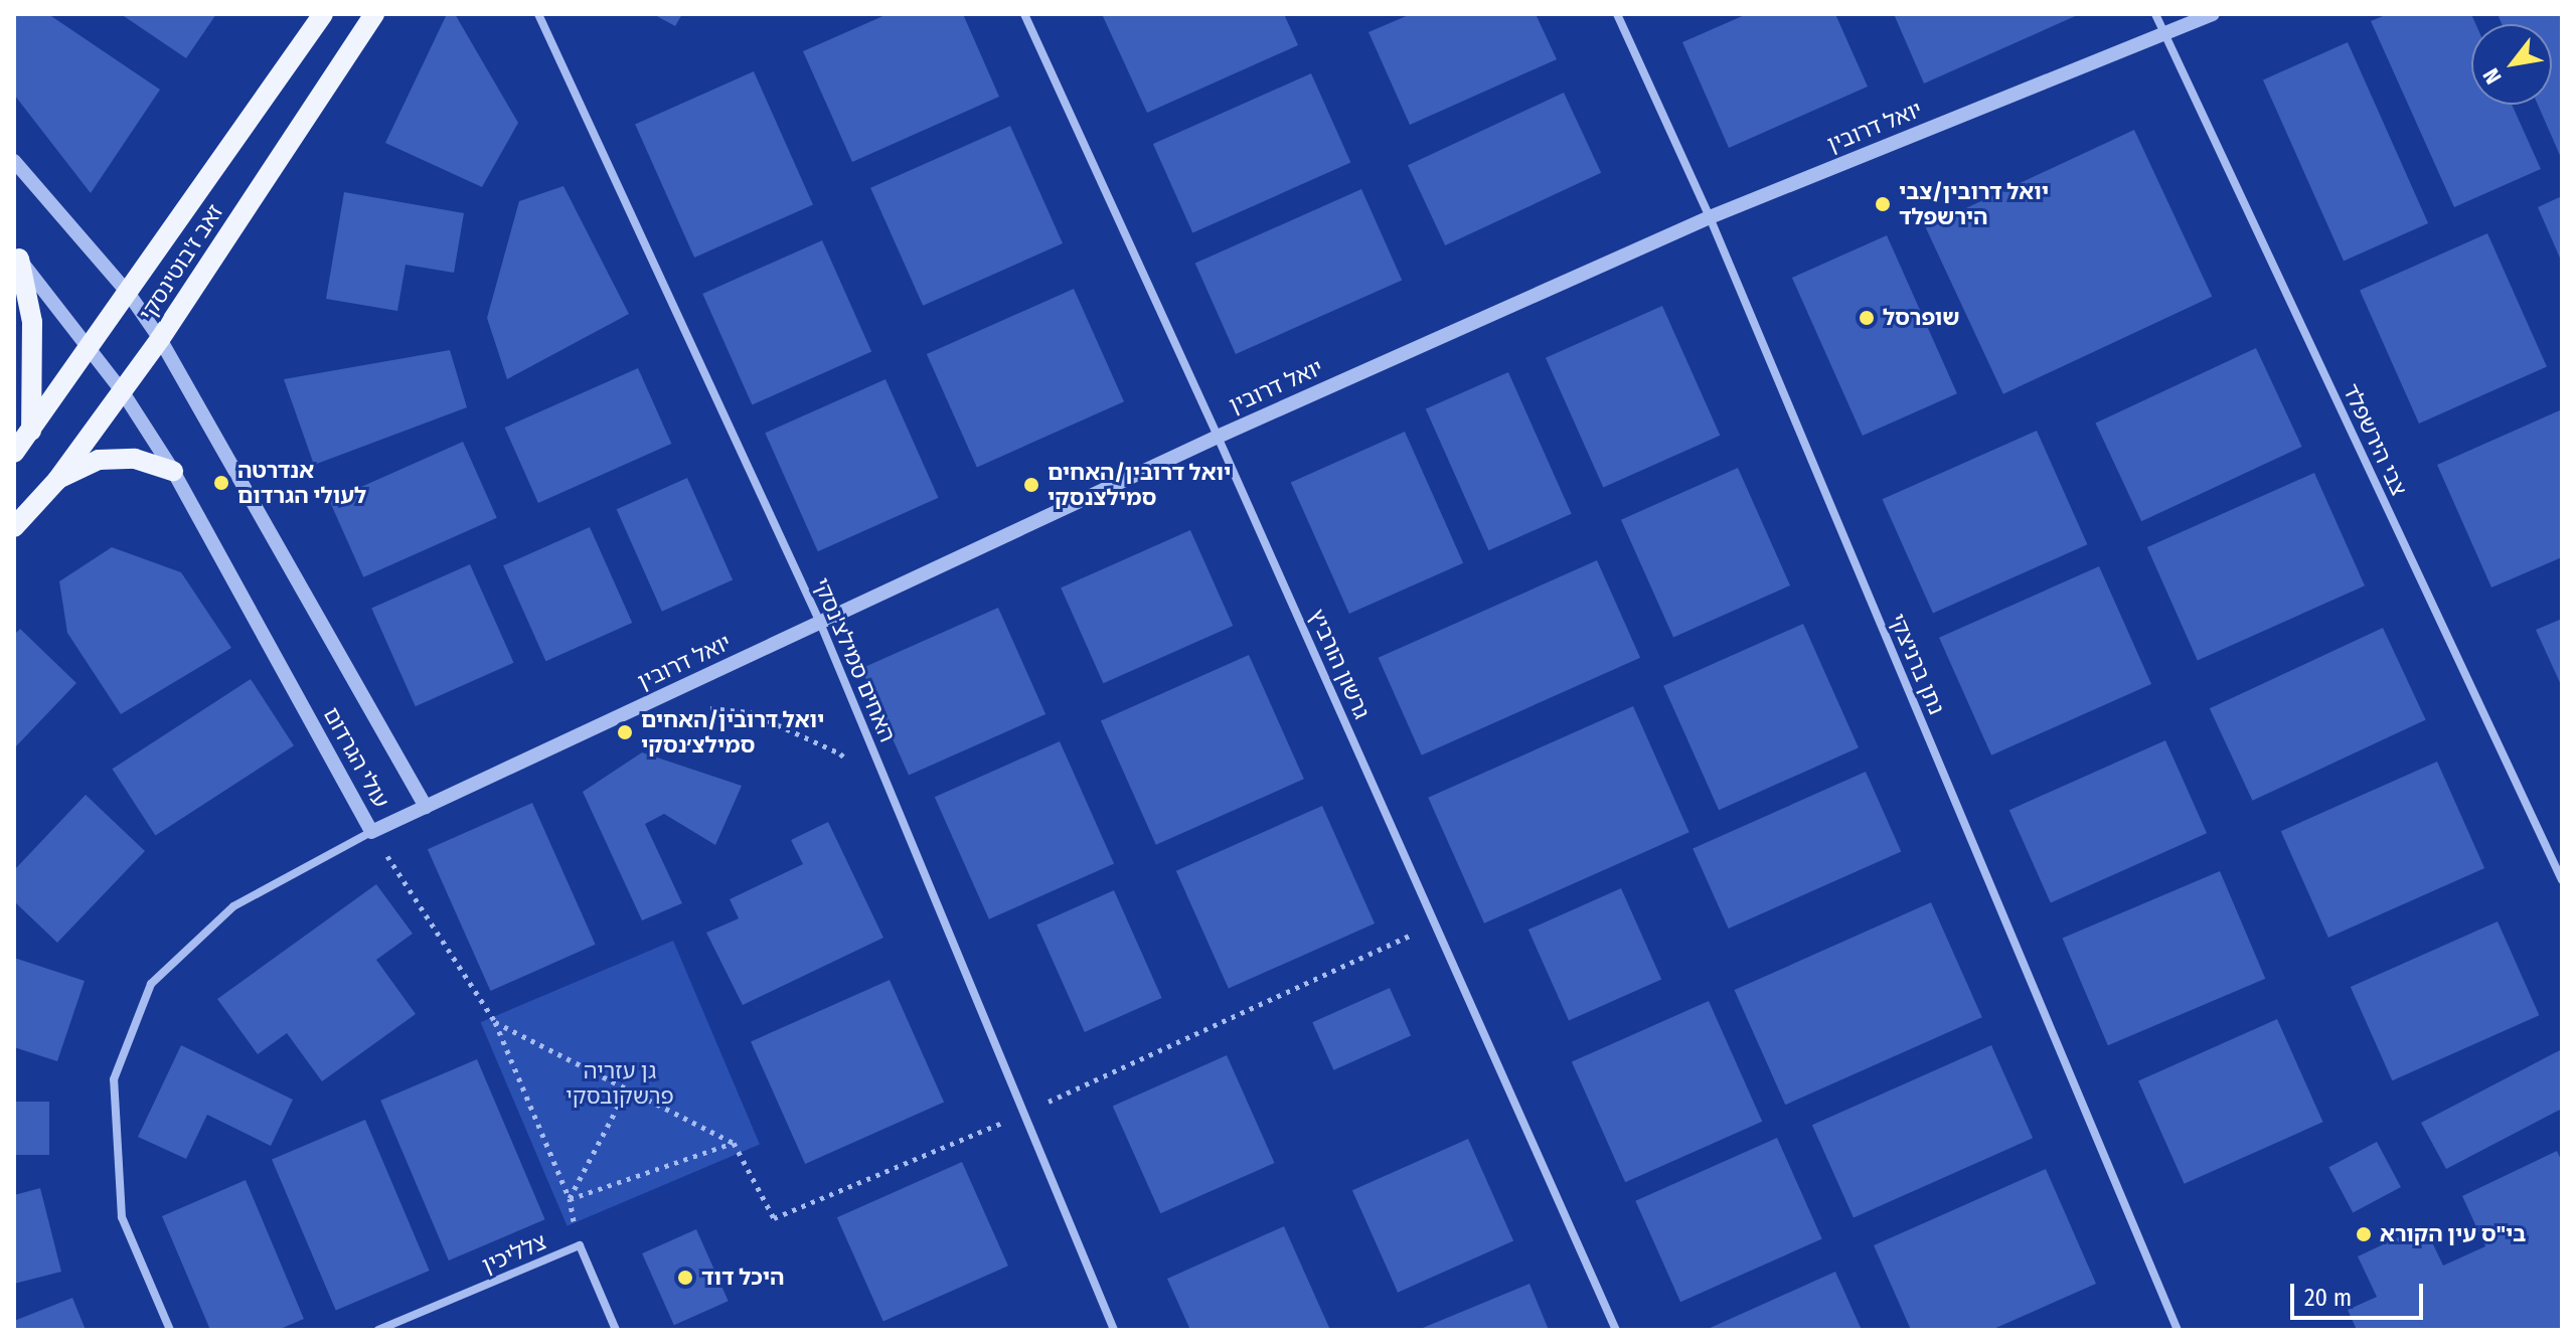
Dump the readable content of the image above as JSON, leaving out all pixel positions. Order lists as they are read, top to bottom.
{
  "streets": {
    "main road": ["זאב ז'בוטינסקי"],
    "street": [
      "יואל דרובין",
      "צבי הירשפלד",
      "האחים סמילצ'נסקי",
      "גרשון הורביץ",
      "נתן ברניצקי",
      "עולי הגרדום",
      "צלליכין"
    ]
  },
  "crossings": [
    ["יואל דרובין", "צבי הירשפלד"],
    ["יואל דרובין", "האחים סמילצ'נסקי"],
    ["יואל דרובין", "גרשון הורביץ"],
    ["יואל דרובין", "נתן ברניצקי"],
    ["יואל דרובין", "עולי הגרדום"],
    ["זאב ז'בוטינסקי", "עולי הגרדום"]
  ],
  "parks": ["גן עזריה פרשקובסקי"],
  "places": [
    "יואל דרובין/צבי הירשפלד",
    "שופרסל",
    "אנדרטה לעולי הגרדום",
    "יואל דרובין/האחים סמילצנסקי",
    "יואל דרובין/האחים סמילצ׳נסקי",
    "בי\"ס עין הקורא",
    "היכל דוד"
  ],
  "scale_bar": "20 m",
  "north": "bottom left"
}
